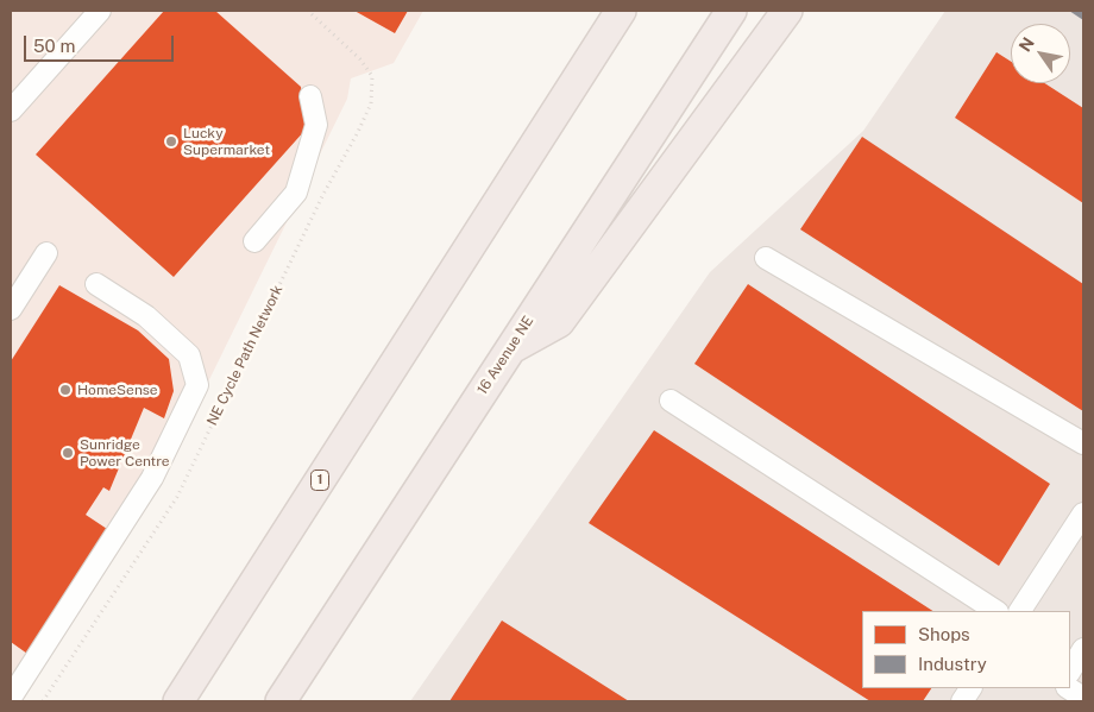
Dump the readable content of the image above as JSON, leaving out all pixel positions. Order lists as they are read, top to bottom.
{
  "streets": {
    "highway": ["16 Avenue NE", "1"],
    "path": ["NE Cycle Path Network"]
  },
  "places": ["Lucky Supermarket", "HomeSense", "Sunridge Power Centre"],
  "legend": ["Shops", "Industry"],
  "scale_bar": "50 m",
  "north": "top left"
}
